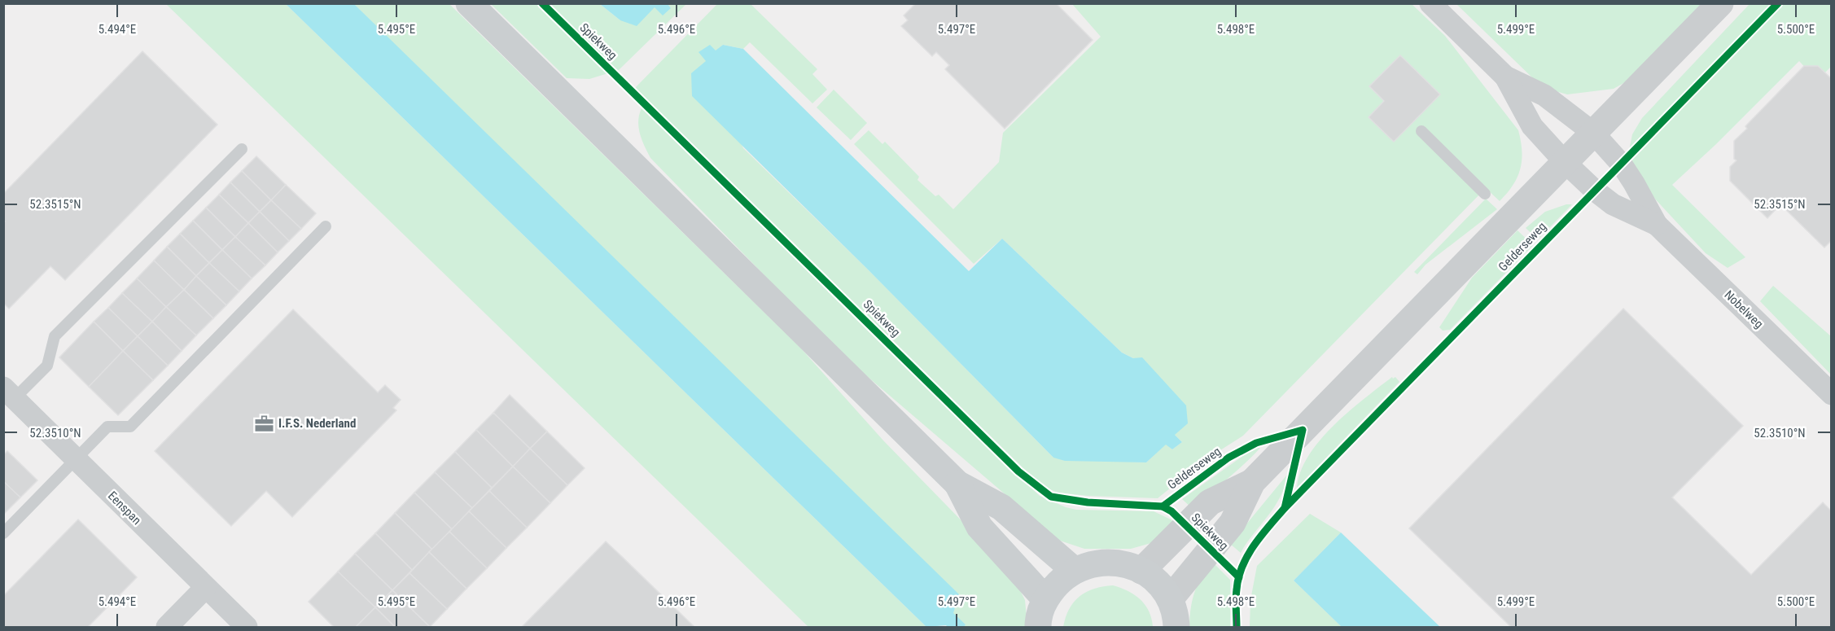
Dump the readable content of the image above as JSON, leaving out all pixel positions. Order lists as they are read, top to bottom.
{
  "streets": {
    "street": ["Nobelweg", "Eenspan"],
    "cycle path": ["Spiekweg", "Gelderseweg"]
  },
  "places": {
    "office": ["I.F.S. Nederland"]
  },
  "coordinates": [
    "5.494°E",
    "5.495°E",
    "5.496°E",
    "5.497°E",
    "5.498°E",
    "5.499°E",
    "5.500°E",
    "52.3515°N",
    "52.3510°N"
  ]
}
